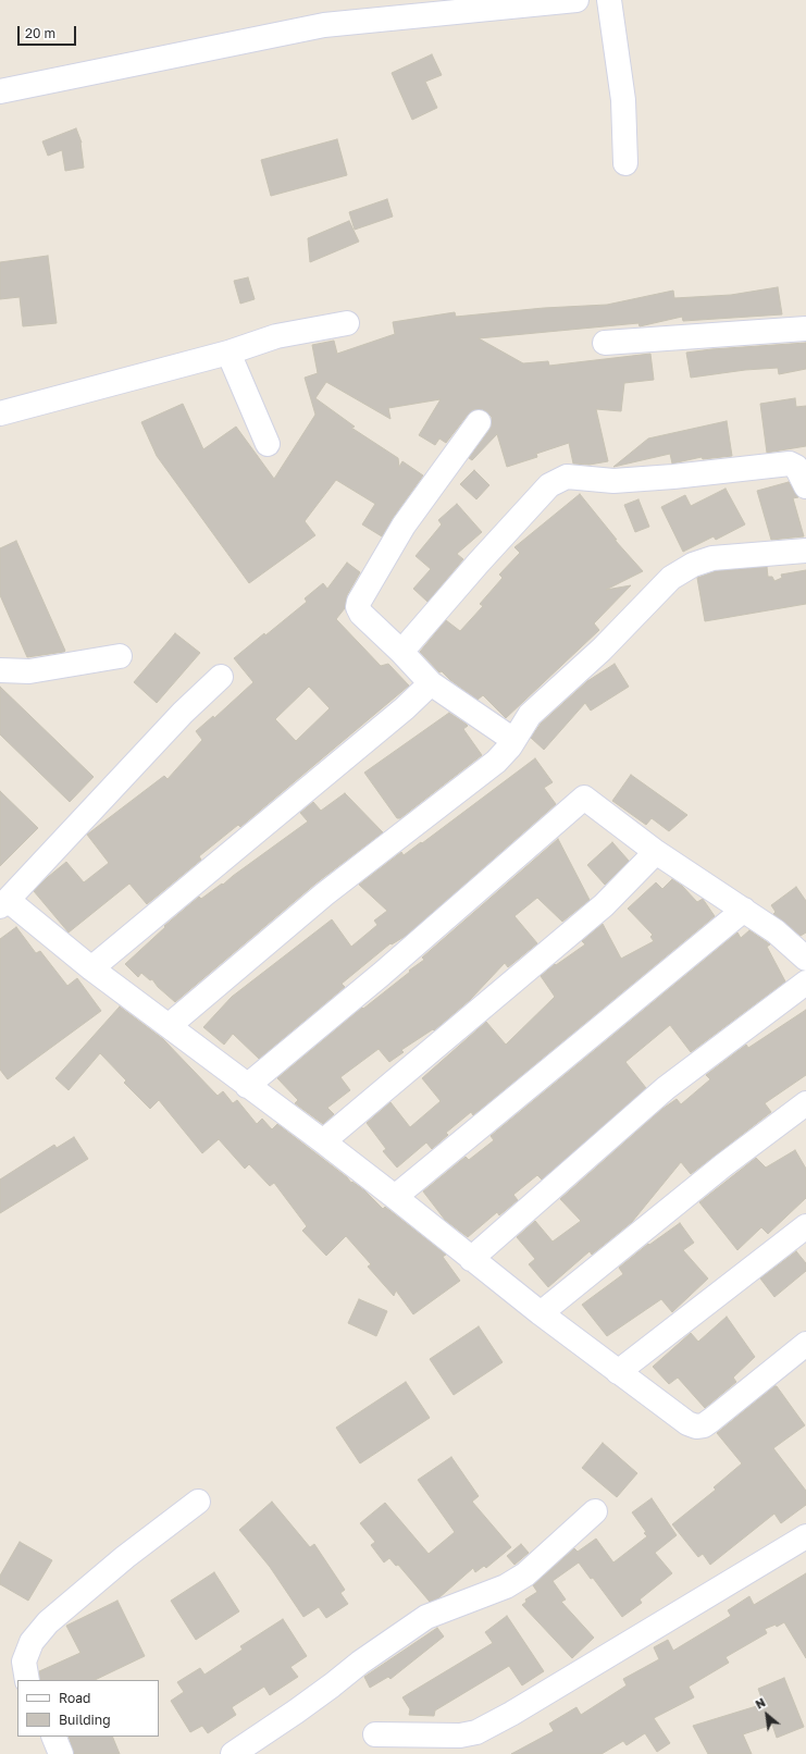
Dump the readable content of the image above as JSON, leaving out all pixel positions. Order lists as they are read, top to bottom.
{
  "legend": ["Road", "Building"],
  "scale_bar": "20 m",
  "north": "top left"
}
